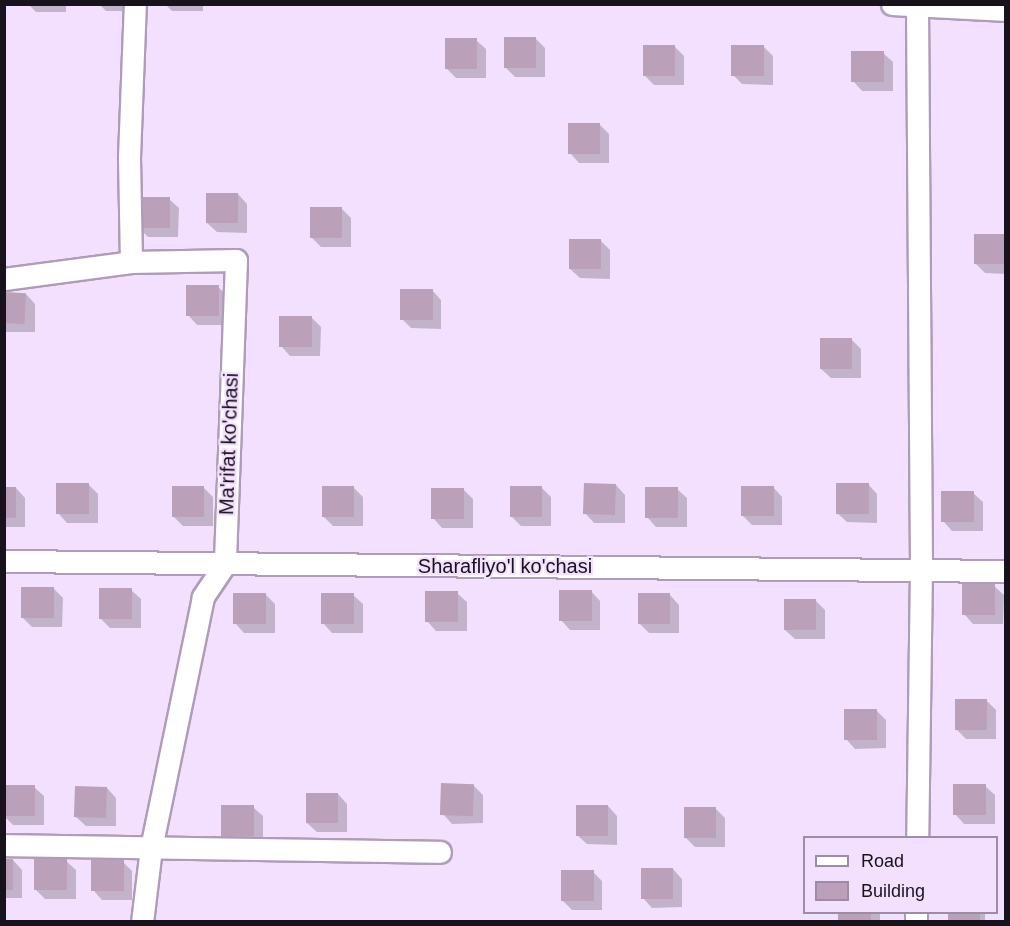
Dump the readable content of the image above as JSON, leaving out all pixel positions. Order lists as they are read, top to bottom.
{
  "streets": {
    "street": ["Ma'rifat ko'chasi", "Sharafliyo'l ko'chasi"]
  },
  "crossings": [
    ["Ma'rifat ko'chasi", "Sharafliyo'l ko'chasi"]
  ],
  "legend": ["Road", "Building"]
}
